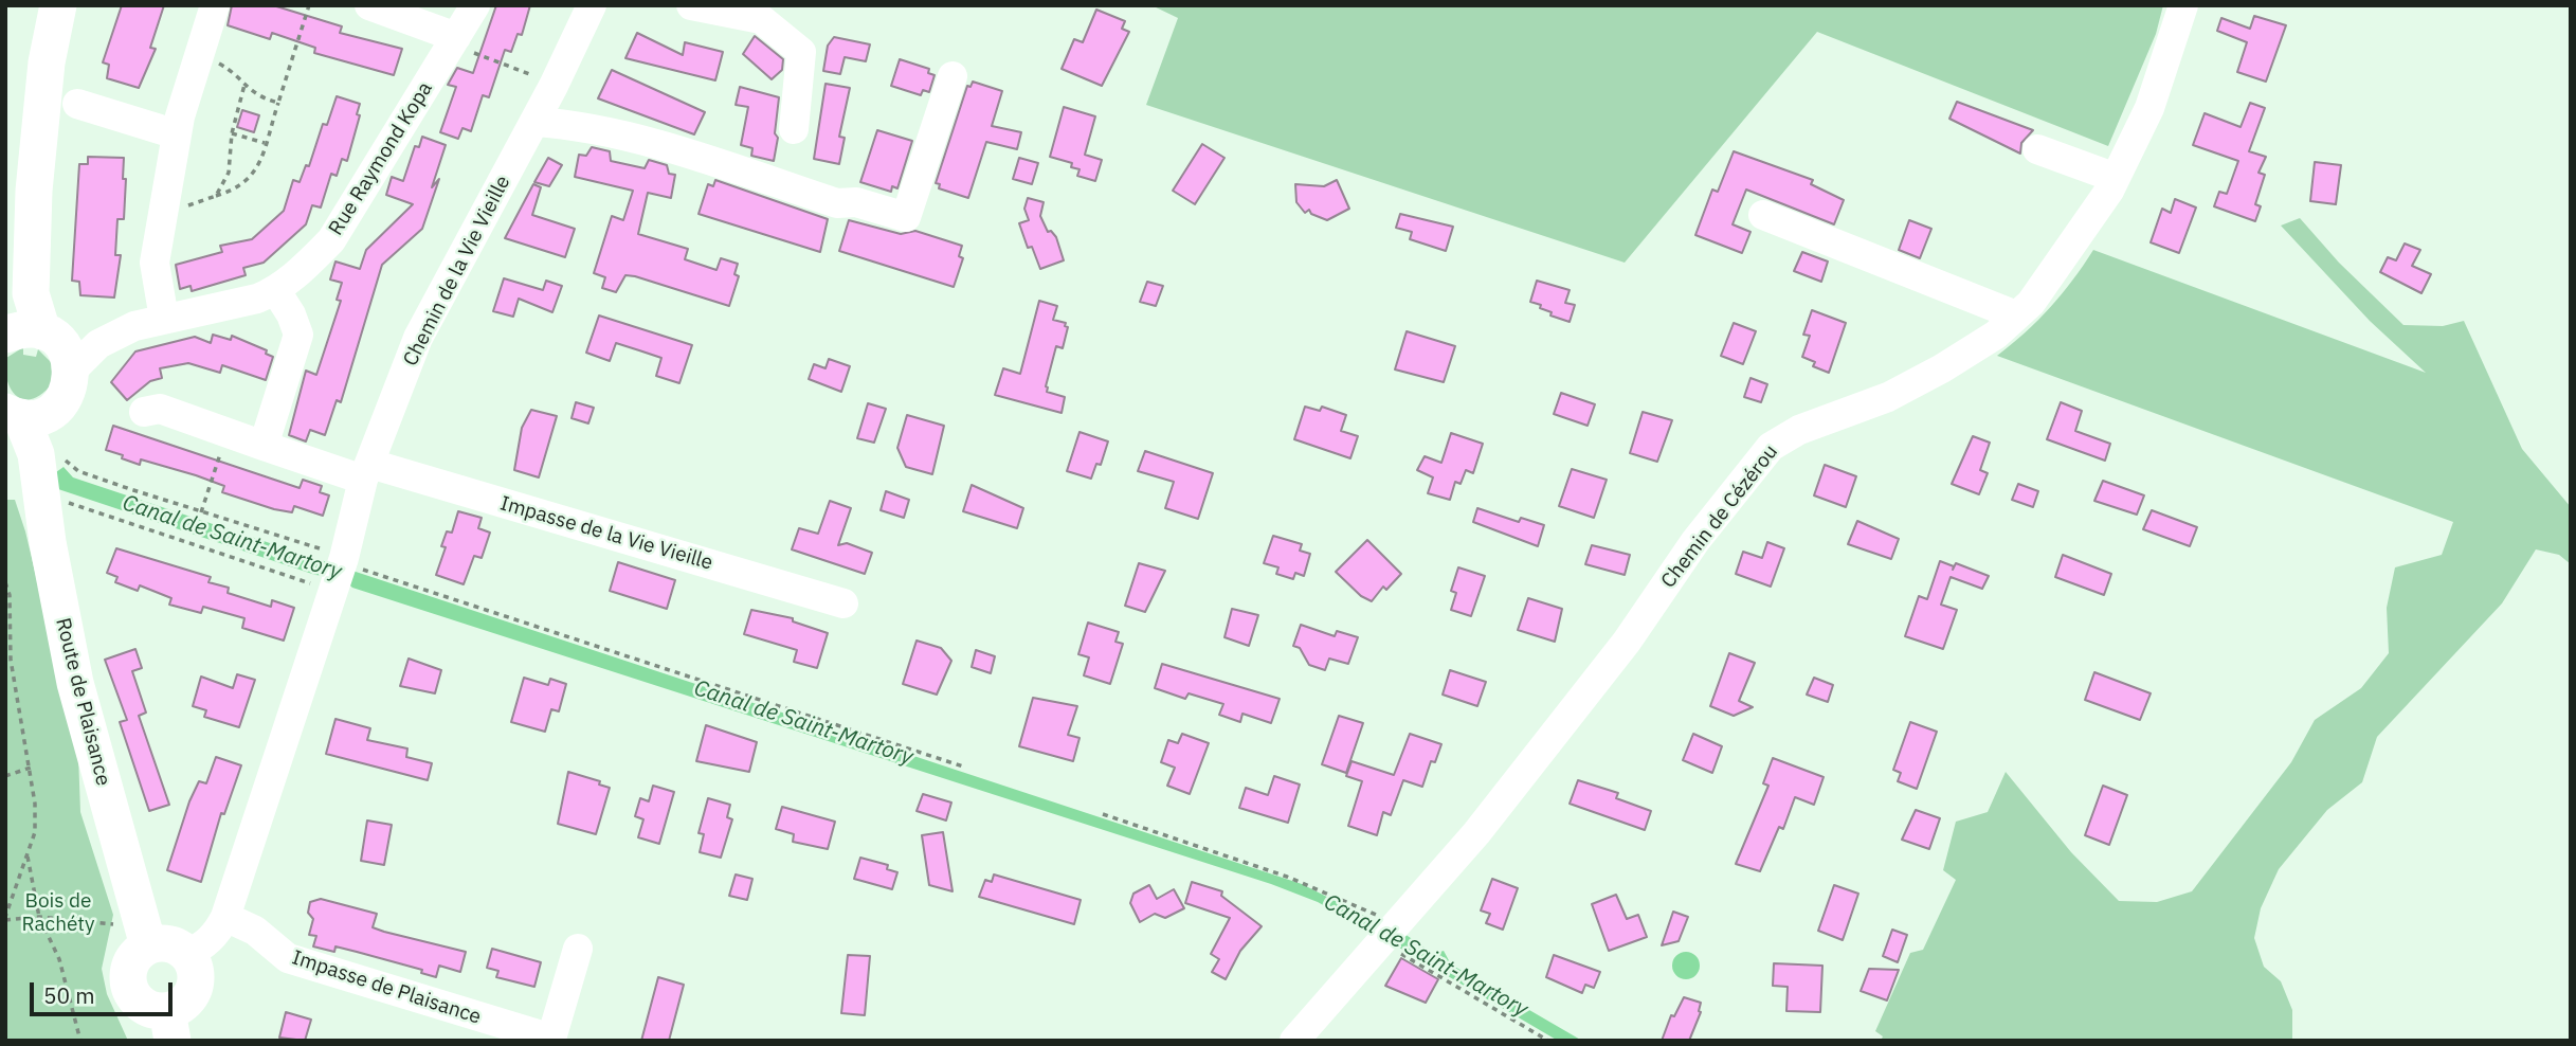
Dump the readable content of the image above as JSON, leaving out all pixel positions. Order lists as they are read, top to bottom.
{
  "streets": {
    "main road": ["Route de Plaisance"],
    "street": [
      "Rue Raymond Kopa",
      "Chemin de la Vie Vieille",
      "Chemin de Cézérou",
      "Impasse de la Vie Vieille",
      "Impasse de Plaisance"
    ]
  },
  "crossings": [
    ["Chemin de la Vie Vieille", "Impasse de la Vie Vieille"],
    ["Chemin de la Vie Vieille", "Impasse de Plaisance"]
  ],
  "water": ["Canal de Saint-Martory"],
  "parks": ["Bois de Rachéty"],
  "scale_bar": "50 m"
}
